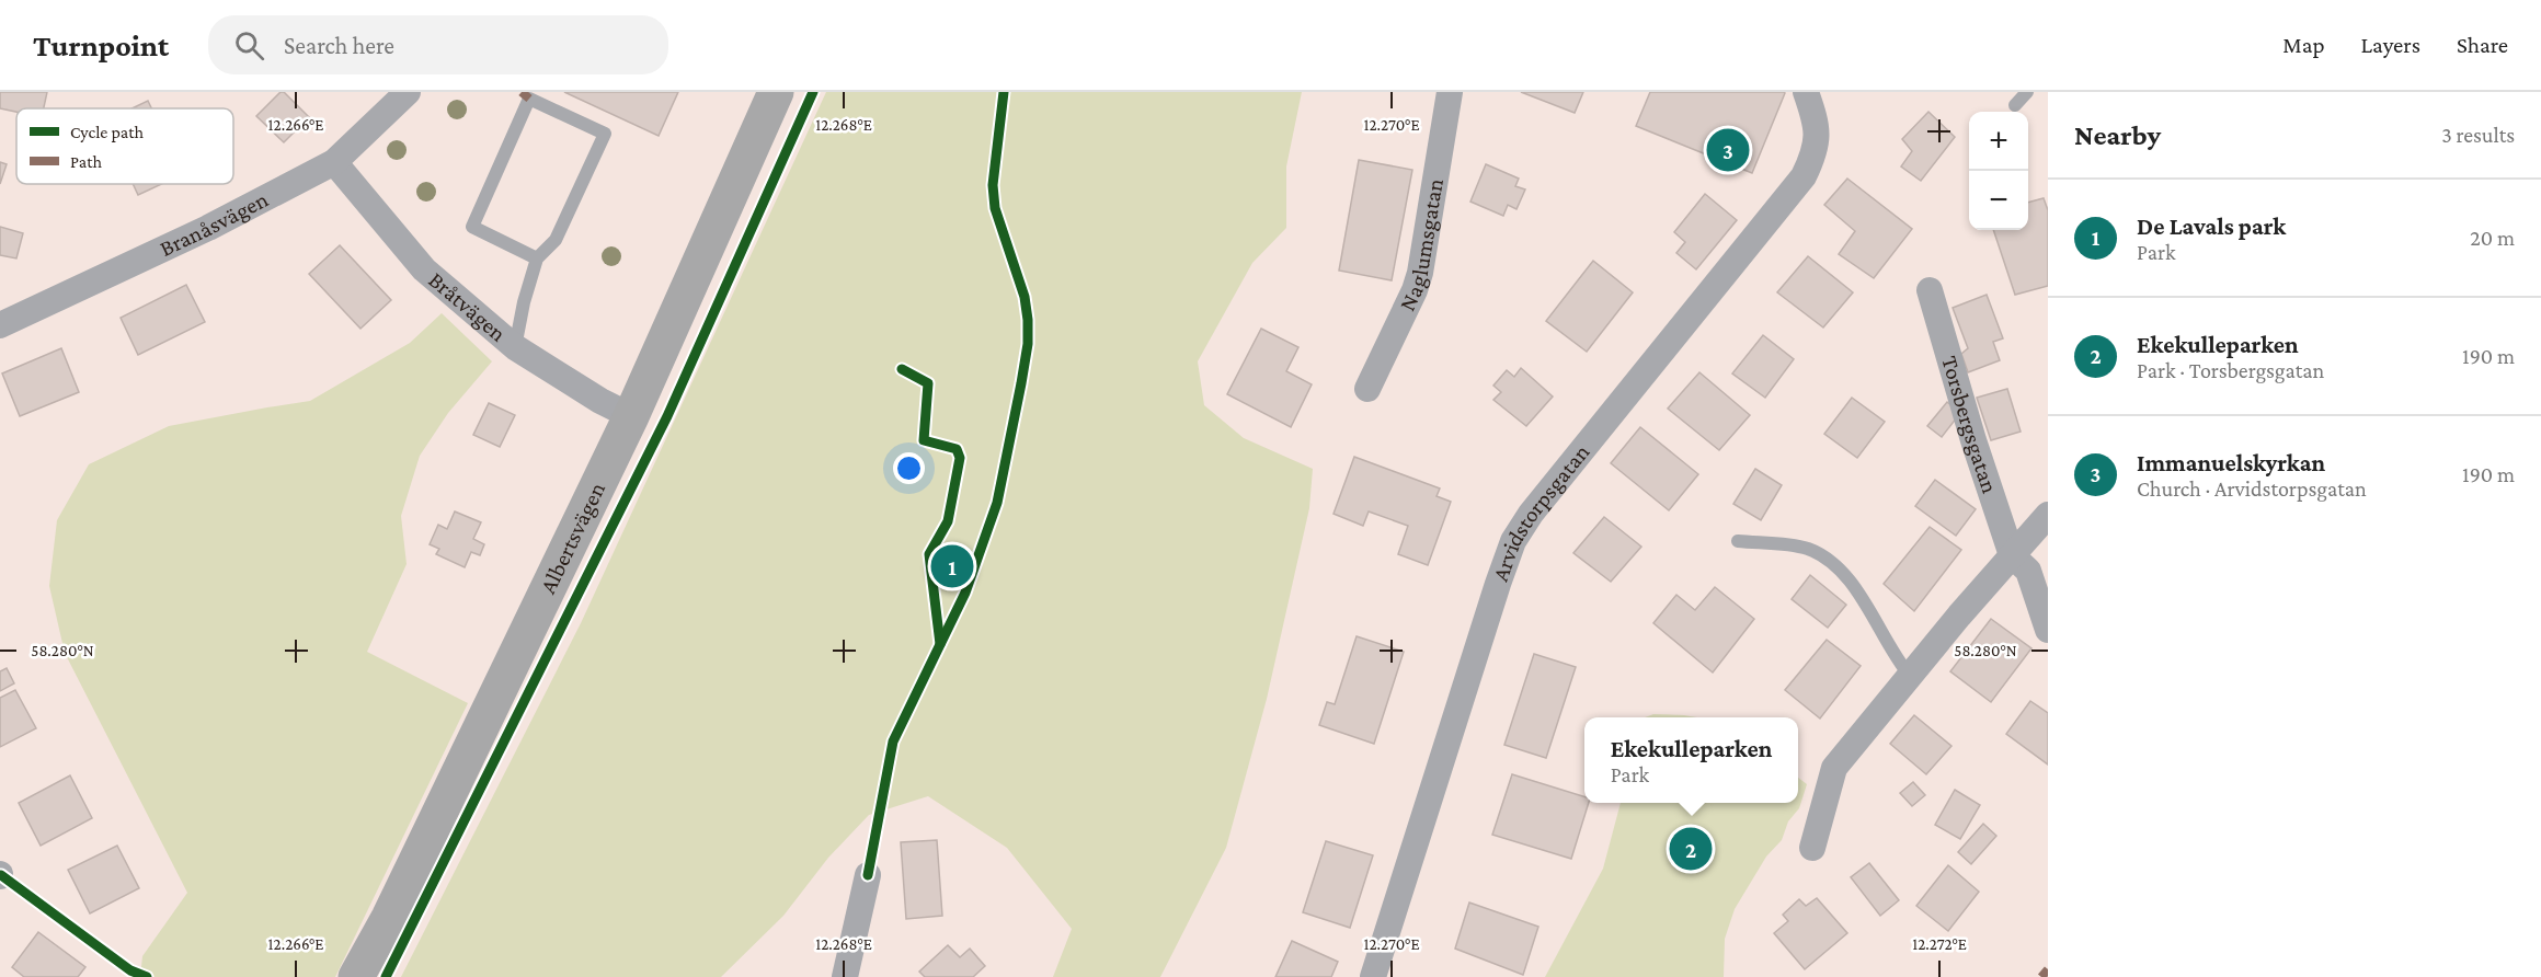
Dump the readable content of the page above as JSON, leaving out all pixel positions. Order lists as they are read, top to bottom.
{
  "streets": {
    "street": [
      "Branåsvägen",
      "Naglumsgatan",
      "Bråtvägen",
      "Torsbergsgatan",
      "Arvidstorpsgatan",
      "Albertsvägen"
    ]
  },
  "crossings": [
    ["Branåsvägen", "Bråtvägen"],
    ["Bråtvägen", "Albertsvägen"]
  ],
  "legend": ["Cycle path", "Path"],
  "page": {
    "header": "Turnpoint",
    "search": "Search here",
    "nav": ["Map", "Layers", "Share"],
    "heading": ["Nearby", "3 results"],
    "map_buttons": ["+", "−"],
    "pins": ["3", "1", "2"],
    "list": [
      {
        "mark": "1",
        "name": "De Lavals park",
        "note": "Park",
        "value": "20 m"
      },
      {
        "mark": "2",
        "name": "Ekekulleparken",
        "note": "Park · Torsbergsgatan",
        "value": "190 m"
      },
      {
        "mark": "3",
        "name": "Immanuelskyrkan",
        "note": "Church · Arvidstorpsgatan",
        "value": "190 m"
      }
    ],
    "popup": ["Ekekulleparken", "Park"]
  },
  "coordinates": [
    "12.266°E",
    "12.268°E",
    "12.270°E",
    "58.280°N",
    "12.272°E"
  ]
}
